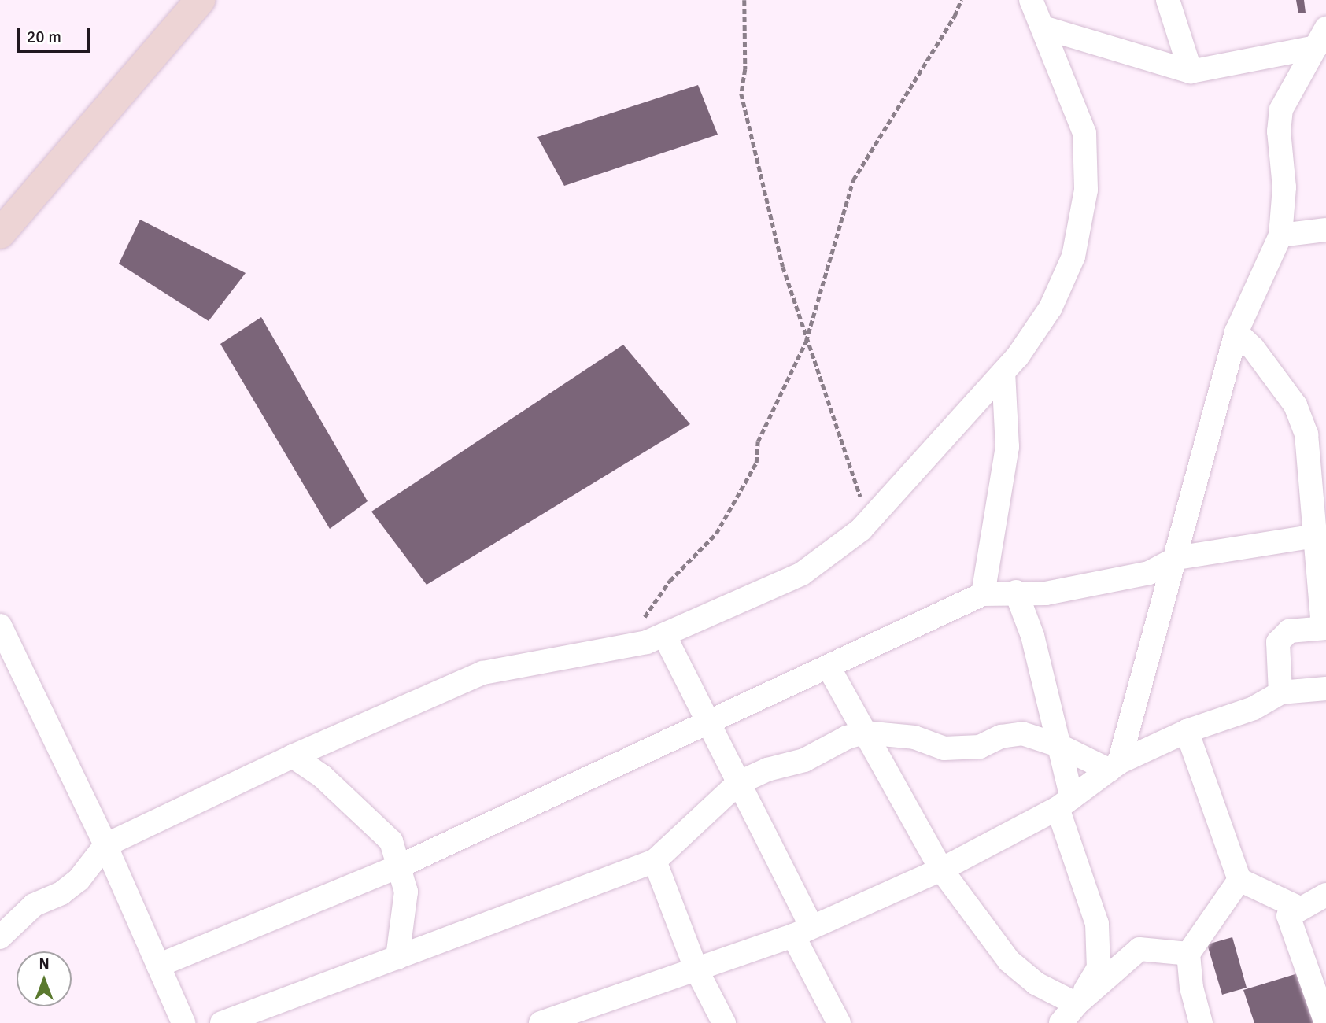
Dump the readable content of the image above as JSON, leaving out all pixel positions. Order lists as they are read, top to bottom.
{
  "scale_bar": "20 m",
  "north": "top"
}
